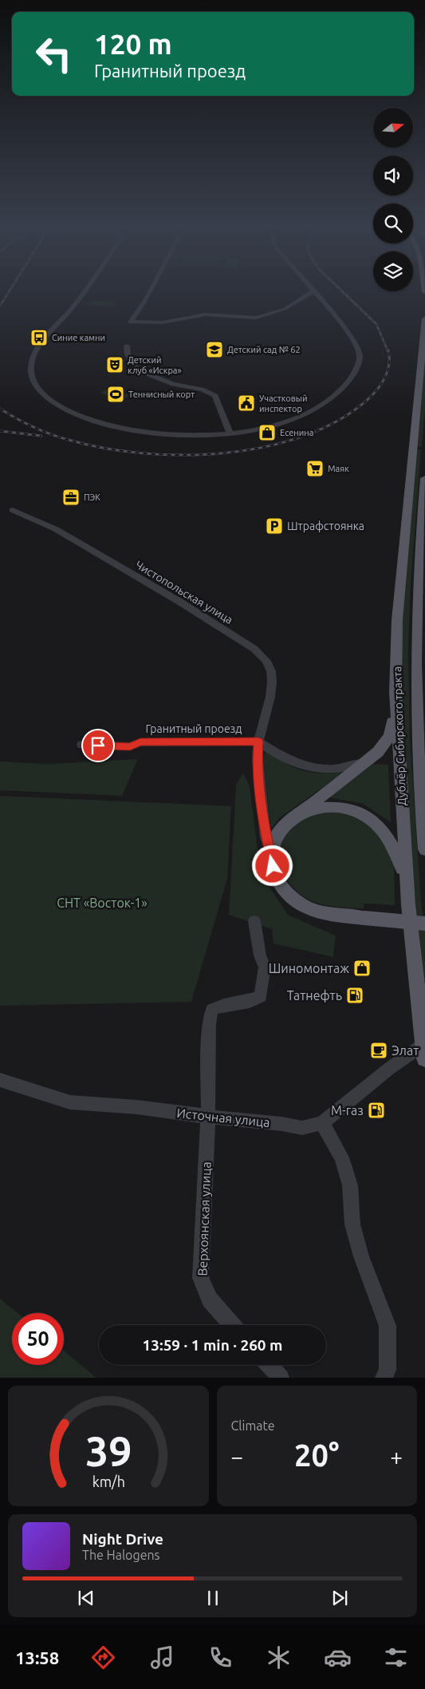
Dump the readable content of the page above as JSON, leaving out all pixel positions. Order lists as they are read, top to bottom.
{
  "streets": {
    "main road": ["Дублёр Сибирского тракта"],
    "street": [
      "Чистопольская улица",
      "Гранитный проезд",
      "Источная улица",
      "Верхоянская улица"
    ]
  },
  "crossings": [
    ["Чистопольская улица", "Гранитный проезд"],
    ["Дублёр Сибирского тракта", "Источная улица"],
    ["Источная улица", "Верхоянская улица"]
  ],
  "parks": ["СНТ «Восток-1»"],
  "places": {
    "bus stop": ["Синие камни"],
    "school or university": ["Детский сад № 62"],
    "theatre": ["Детский клуб «Искра»"],
    "sports": ["Теннисный корт"],
    "public building": ["Участковый инспектор"],
    "shop": ["Есенина", "Шиномонтаж"],
    "supermarket": ["Маяк"],
    "office": ["ПЭК"],
    "parking": ["Штрафстоянка"],
    "fuel station": ["Татнефть", "М-газ"],
    "cafe": ["Элат"]
  },
  "north": "right",
  "page": {
    "turn": ["120 m", "Гранитный проезд"],
    "limit": "50",
    "trip": "13:59 · 1 min · 260 m",
    "tile": "Climate",
    "heat": ["−", "20°", "+"],
    "song": ["Night Drive", "The Halogens"],
    "tabs": "13:58",
    "gauge": ["39", "km/h"]
  }
}
